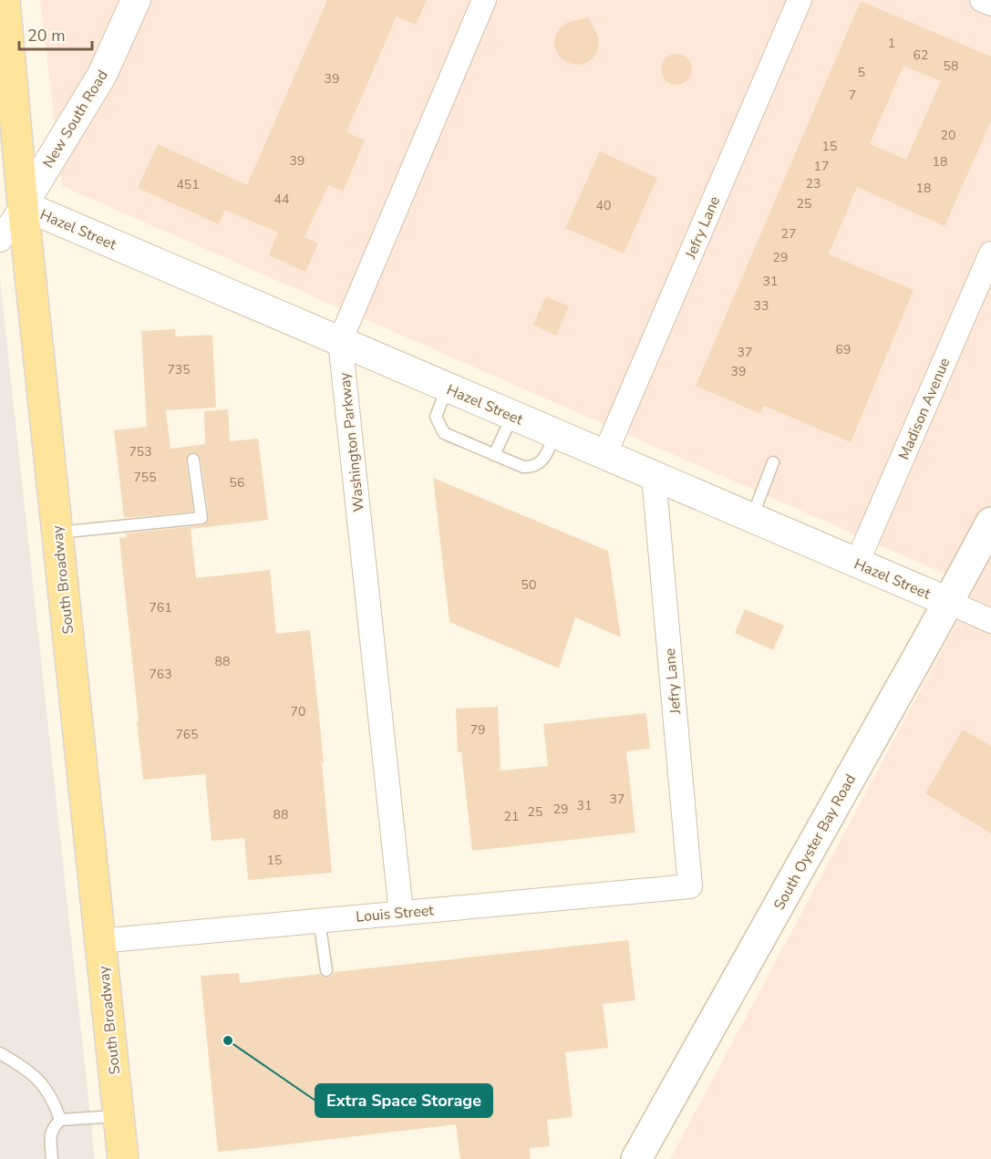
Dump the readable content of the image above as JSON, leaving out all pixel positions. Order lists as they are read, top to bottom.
{
  "streets": {
    "main road": ["South Broadway", "South Oyster Bay Road"],
    "street": [
      "New South Road",
      "Jefry Lane",
      "Hazel Street",
      "Madison Avenue",
      "Washington Parkway",
      "Louis Street"
    ]
  },
  "crossings": [
    ["New South Road", "Hazel Street"],
    ["New South Road", "South Broadway"],
    ["Jefry Lane", "Hazel Street"],
    ["Jefry Lane", "Louis Street"],
    ["Hazel Street", "Madison Avenue"],
    ["Hazel Street", "Washington Parkway"],
    ["Hazel Street", "South Broadway"],
    ["Hazel Street", "South Oyster Bay Road"],
    ["Washington Parkway", "Louis Street"],
    ["South Broadway", "Louis Street"]
  ],
  "places": ["Extra Space Storage"],
  "house_numbers": [
    "1",
    "62",
    "58",
    "5",
    "39",
    "7",
    "20",
    "15",
    "39",
    "18",
    "17",
    "23",
    "451",
    "18",
    "44",
    "25",
    "40",
    "27",
    "29",
    "31",
    "33",
    "69",
    "37",
    "735",
    "39",
    "753",
    "755",
    "56",
    "50",
    "761",
    "88",
    "763",
    "70",
    "79",
    "765",
    "37",
    "31",
    "29",
    "25",
    "88",
    "21",
    "15"
  ],
  "scale_bar": "20 m"
}
